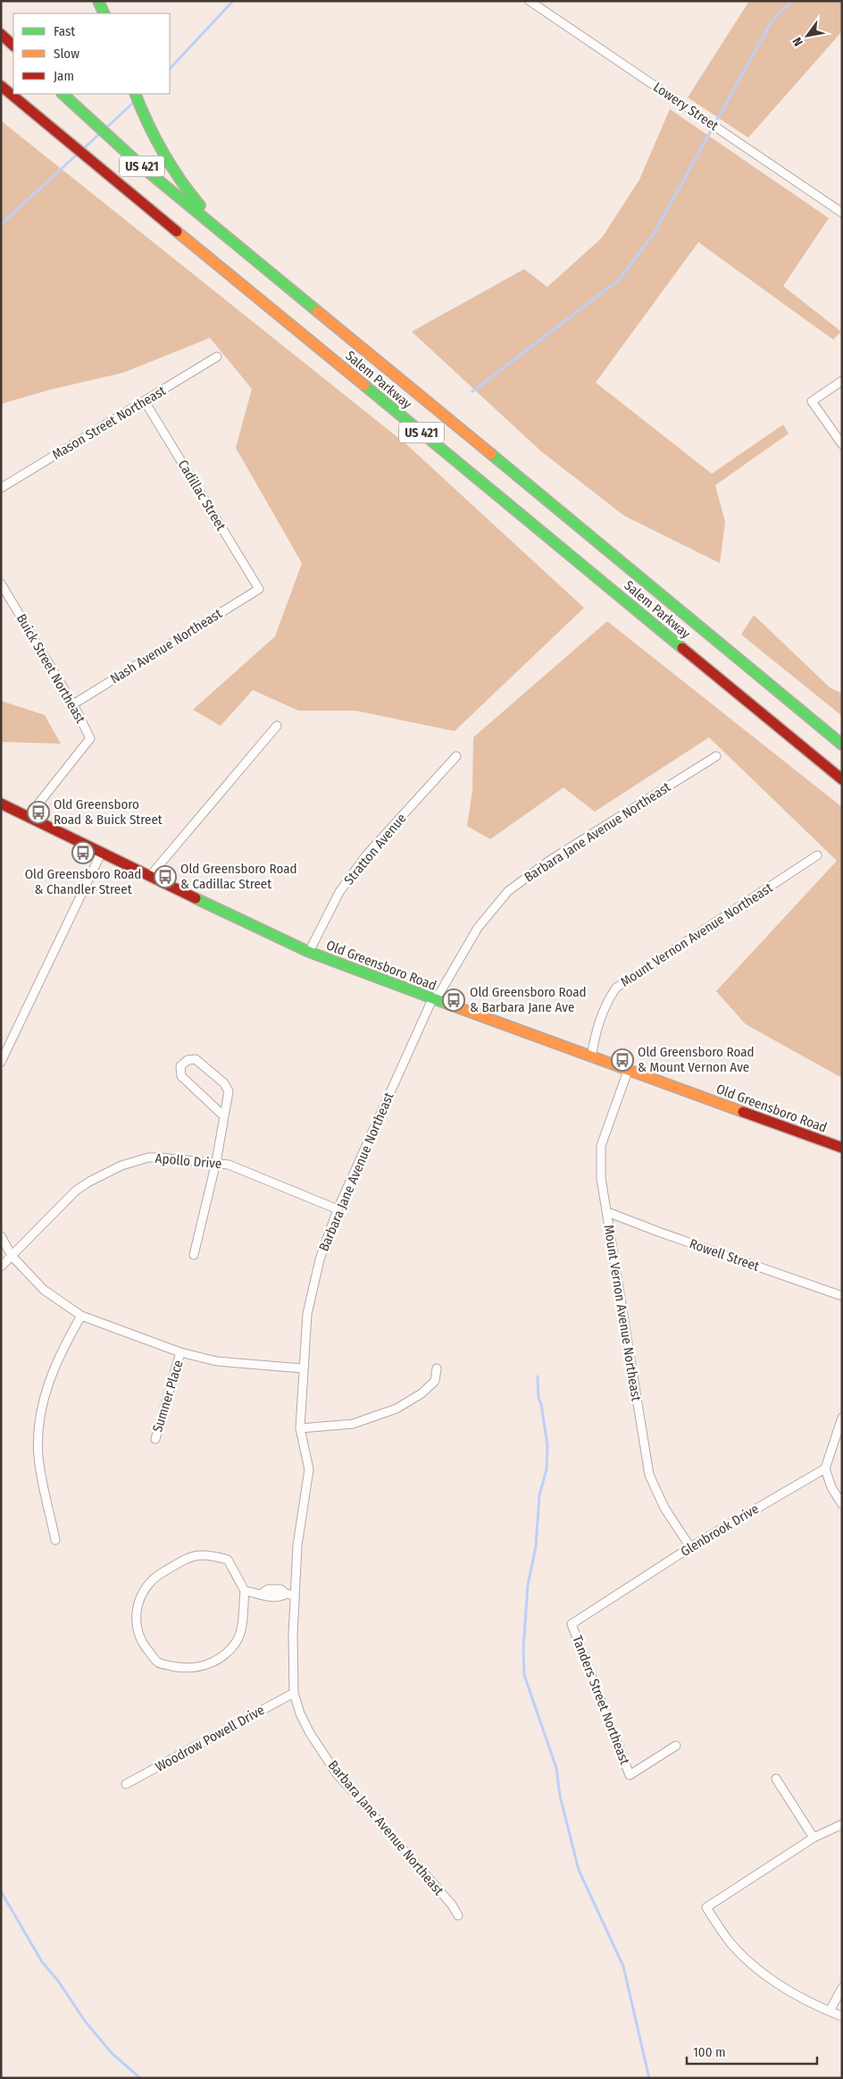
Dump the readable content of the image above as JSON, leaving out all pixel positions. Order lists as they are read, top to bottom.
{
  "streets": {
    "main road": ["US 421", "Salem Parkway", "Old Greensboro Road"],
    "street": [
      "Lowery Street",
      "Mason Street Northeast",
      "Cadillac Street",
      "Nash Avenue Northeast",
      "Buick Street Northeast",
      "Barbara Jane Avenue Northeast",
      "Stratton Avenue",
      "Mount Vernon Avenue Northeast",
      "Apollo Drive",
      "Rowell Street",
      "Sumner Place",
      "Glenbrook Drive",
      "Tanders Street Northeast",
      "Woodrow Powell Drive"
    ]
  },
  "crossings": [
    ["Mason Street Northeast", "Cadillac Street"],
    ["Cadillac Street", "Nash Avenue Northeast"],
    ["Nash Avenue Northeast", "Buick Street Northeast"],
    ["Buick Street Northeast", "Old Greensboro Road"],
    ["Barbara Jane Avenue Northeast", "Old Greensboro Road"],
    ["Barbara Jane Avenue Northeast", "Apollo Drive"],
    ["Barbara Jane Avenue Northeast", "Woodrow Powell Drive"],
    ["Stratton Avenue", "Old Greensboro Road"],
    ["Mount Vernon Avenue Northeast", "Old Greensboro Road"],
    ["Mount Vernon Avenue Northeast", "Rowell Street"],
    ["Mount Vernon Avenue Northeast", "Glenbrook Drive"],
    ["Glenbrook Drive", "Tanders Street Northeast"]
  ],
  "places": {
    "bus stop": [
      "Old Greensboro Road & Buick Street",
      "Old Greensboro Road & Chandler Street",
      "Old Greensboro Road & Cadillac Street",
      "Old Greensboro Road & Barbara Jane Ave",
      "Old Greensboro Road & Mount Vernon Ave"
    ]
  },
  "legend": ["Fast", "Slow", "Jam"],
  "scale_bar": "100 m",
  "north": "bottom left"
}
